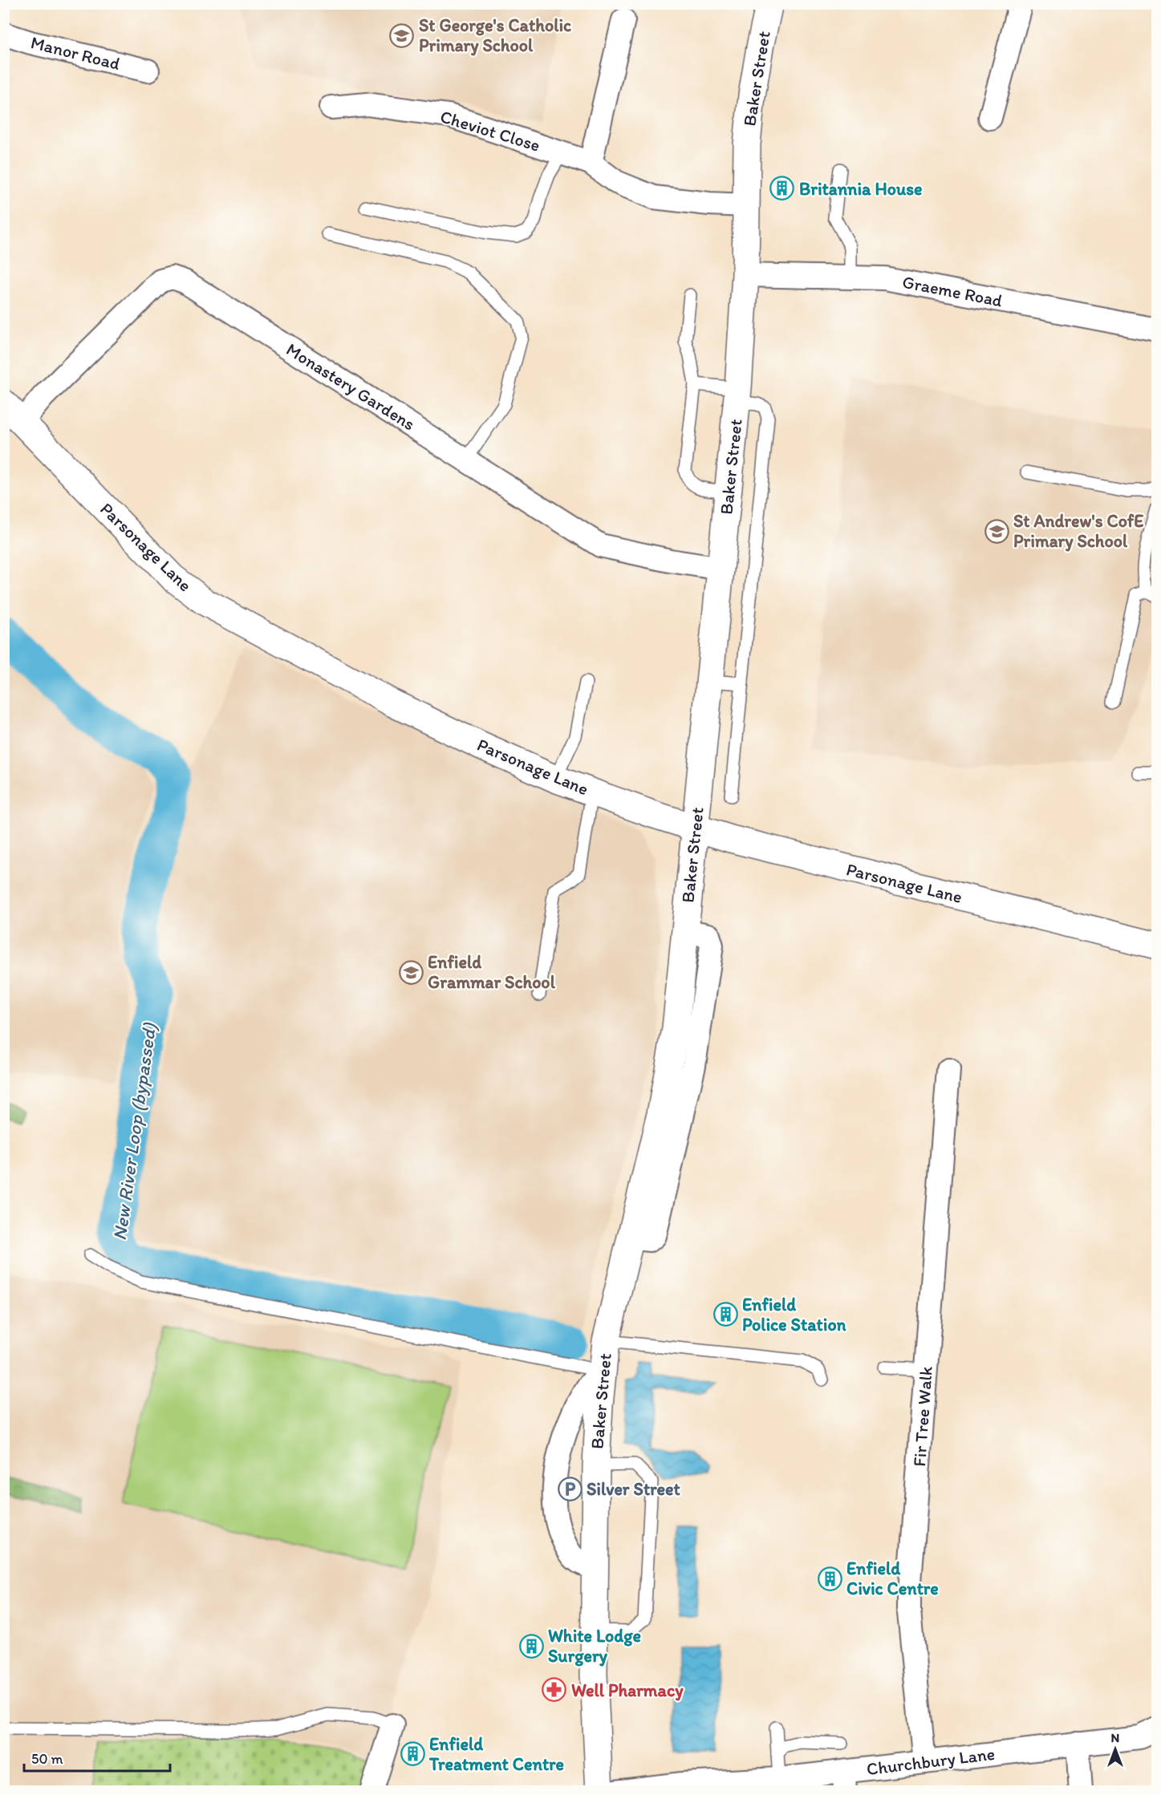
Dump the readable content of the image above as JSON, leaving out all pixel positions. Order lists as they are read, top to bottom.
{
  "streets": {
    "street": [
      "Manor Road",
      "Baker Street",
      "Cheviot Close",
      "Graeme Road",
      "Monastery Gardens",
      "Parsonage Lane",
      "Fir Tree Walk",
      "Churchbury Lane"
    ]
  },
  "crossings": [
    ["Baker Street", "Cheviot Close"],
    ["Baker Street", "Graeme Road"],
    ["Baker Street", "Monastery Gardens"],
    ["Baker Street", "Parsonage Lane"],
    ["Monastery Gardens", "Parsonage Lane"],
    ["Fir Tree Walk", "Churchbury Lane"]
  ],
  "water": ["New River Loop (bypassed)"],
  "places": {
    "school or university": ["St George's Catholic Primary School", "St Andrew's CofE Primary School", "Enfield Grammar School"],
    "building": [
      "Britannia House",
      "Enfield Police Station",
      "Enfield Civic Centre",
      "White Lodge Surgery",
      "Enfield Treatment Centre"
    ],
    "parking": ["Silver Street"],
    "pharmacy": ["Well Pharmacy"]
  },
  "scale_bar": "50 m",
  "north": "top"
}
